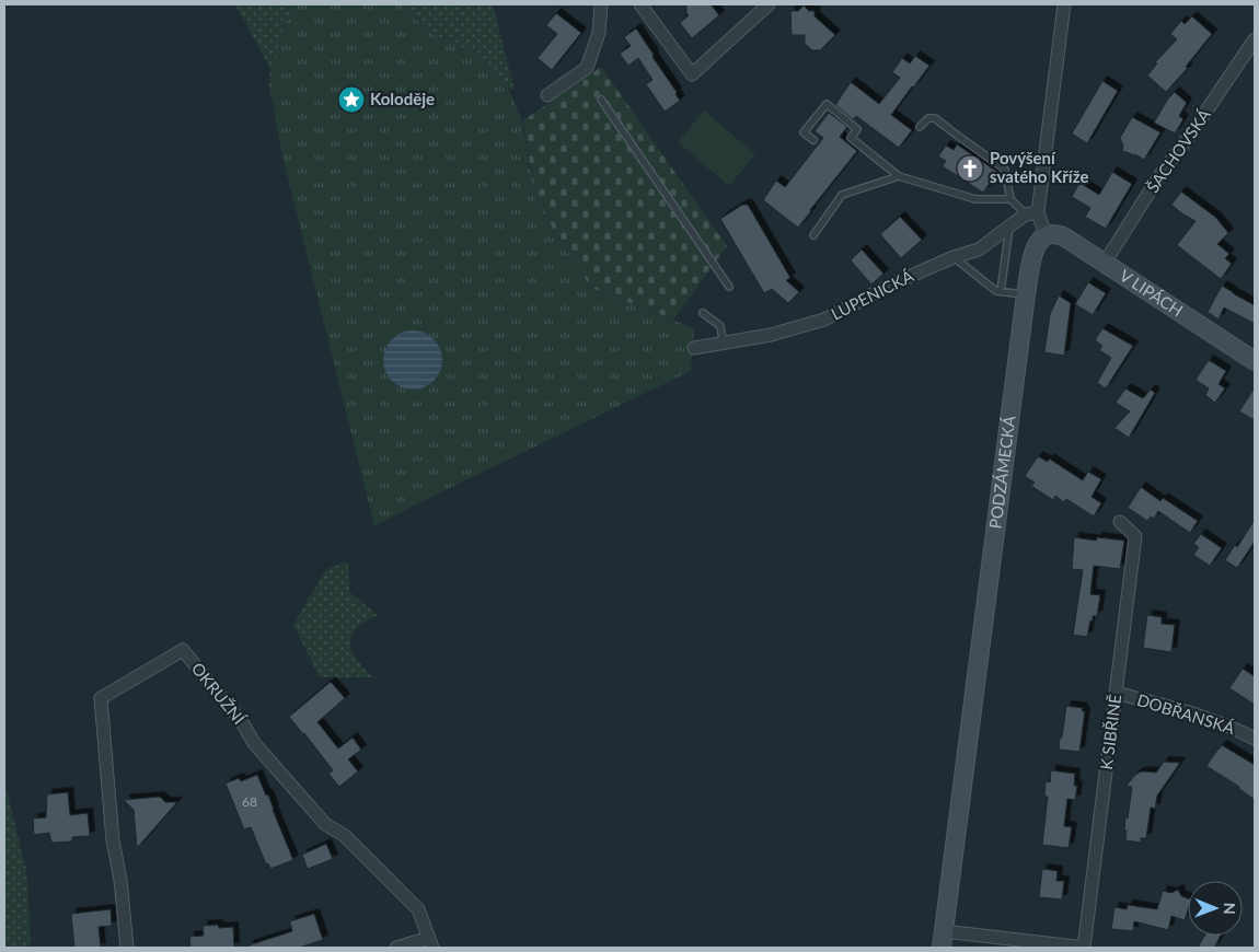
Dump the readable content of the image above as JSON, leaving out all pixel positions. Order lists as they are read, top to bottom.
{
  "streets": {
    "street": [
      "ŠACHOVSKÁ",
      "V LIPÁCH",
      "LUPENICKÁ",
      "PODZÁMECKÁ",
      "OKRUŽNÍ",
      "DOBŘANSKÁ",
      "K SIBŘINĚ"
    ]
  },
  "crossings": [
    ["ŠACHOVSKÁ", "V LIPÁCH"],
    ["V LIPÁCH", "PODZÁMECKÁ"],
    ["DOBŘANSKÁ", "K SIBŘINĚ"]
  ],
  "places": {
    "place": ["Koloděje"],
    "church": ["Povýšení svatého Kříže"]
  },
  "house_numbers": ["68"],
  "north": "right"
}
